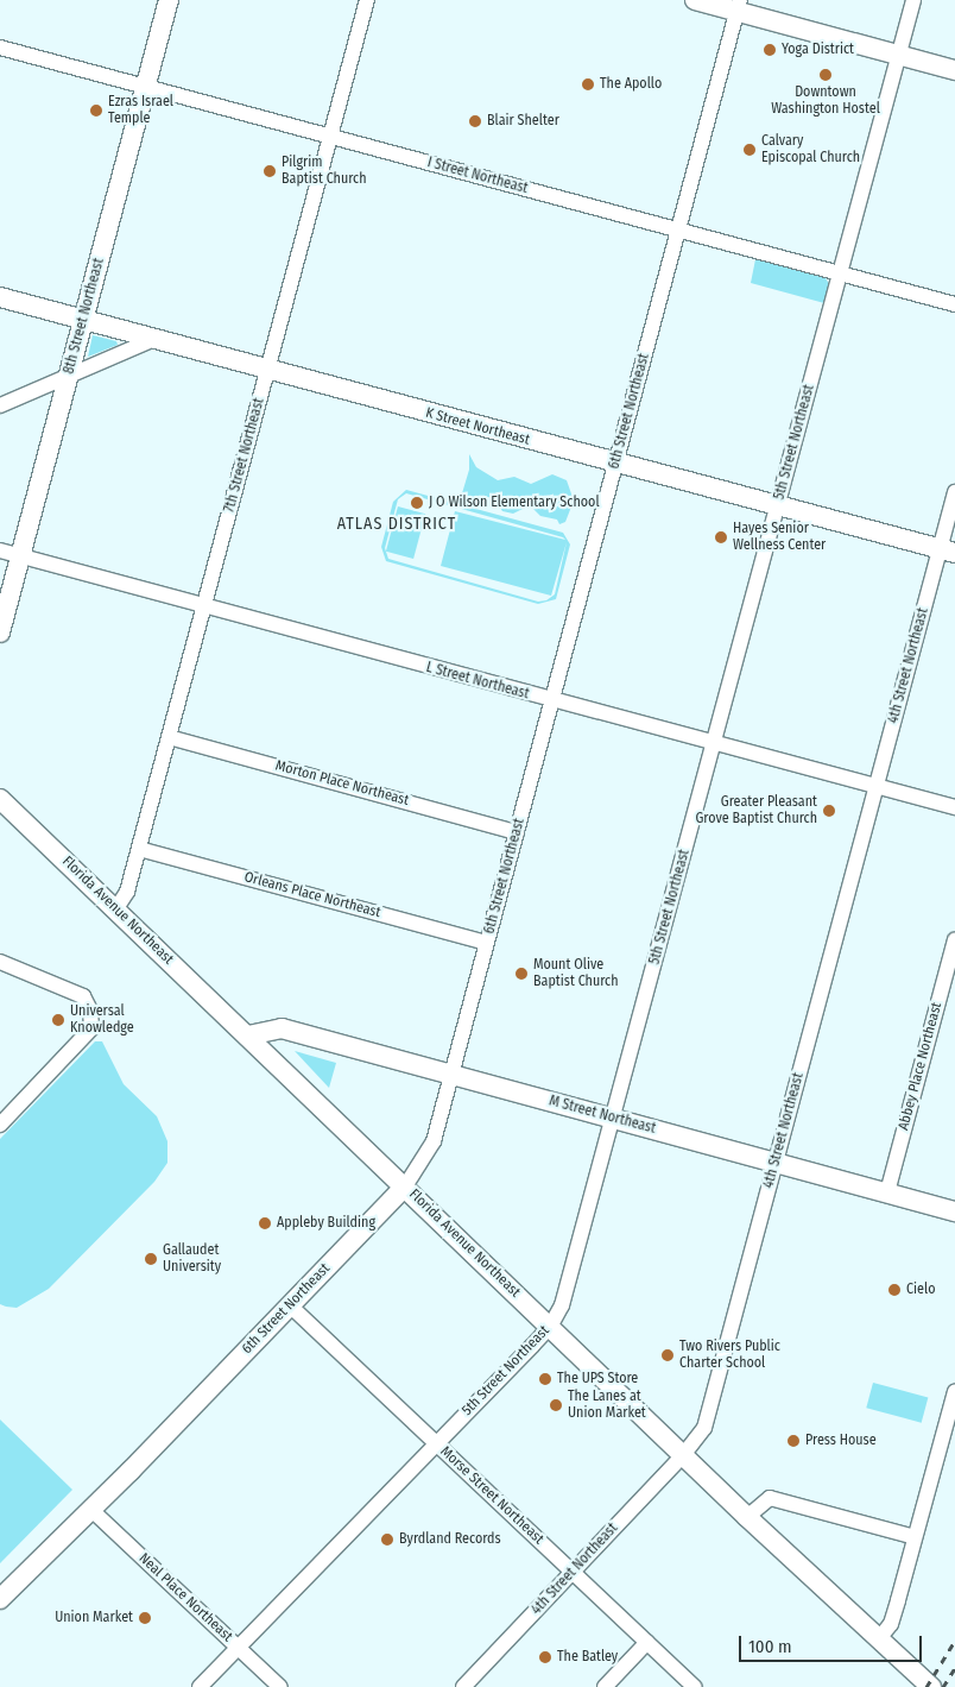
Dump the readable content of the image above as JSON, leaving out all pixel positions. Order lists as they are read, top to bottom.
{
  "streets": {
    "main road": [
      "8th Street Northeast",
      "6th Street Northeast",
      "K Street Northeast",
      "Florida Avenue Northeast",
      "M Street Northeast"
    ],
    "street": [
      "I Street Northeast",
      "5th Street Northeast",
      "7th Street Northeast",
      "4th Street Northeast",
      "L Street Northeast",
      "Morton Place Northeast",
      "Orleans Place Northeast",
      "Abbey Place Northeast",
      "Morse Street Northeast",
      "Neal Place Northeast"
    ]
  },
  "crossings": [
    ["I Street Northeast", "8th Street Northeast"],
    ["I Street Northeast", "6th Street Northeast"],
    ["I Street Northeast", "5th Street Northeast"],
    ["I Street Northeast", "7th Street Northeast"],
    ["8th Street Northeast", "K Street Northeast"],
    ["8th Street Northeast", "L Street Northeast"],
    ["6th Street Northeast", "K Street Northeast"],
    ["6th Street Northeast", "L Street Northeast"],
    ["6th Street Northeast", "Morton Place Northeast"],
    ["6th Street Northeast", "Orleans Place Northeast"],
    ["6th Street Northeast", "Florida Avenue Northeast"],
    ["6th Street Northeast", "M Street Northeast"],
    ["6th Street Northeast", "Morse Street Northeast"],
    ["6th Street Northeast", "Neal Place Northeast"],
    ["K Street Northeast", "5th Street Northeast"],
    ["K Street Northeast", "7th Street Northeast"],
    ["K Street Northeast", "4th Street Northeast"],
    ["5th Street Northeast", "L Street Northeast"],
    ["5th Street Northeast", "Florida Avenue Northeast"],
    ["5th Street Northeast", "M Street Northeast"],
    ["5th Street Northeast", "Morse Street Northeast"],
    ["5th Street Northeast", "Neal Place Northeast"],
    ["7th Street Northeast", "L Street Northeast"],
    ["7th Street Northeast", "Morton Place Northeast"],
    ["7th Street Northeast", "Orleans Place Northeast"],
    ["7th Street Northeast", "Florida Avenue Northeast"],
    ["4th Street Northeast", "L Street Northeast"],
    ["4th Street Northeast", "Florida Avenue Northeast"],
    ["4th Street Northeast", "M Street Northeast"],
    ["4th Street Northeast", "Morse Street Northeast"],
    ["Florida Avenue Northeast", "M Street Northeast"],
    ["Abbey Place Northeast", "M Street Northeast"]
  ],
  "districts": ["ATLAS DISTRICT"],
  "places": [
    "Yoga District",
    "Downtown Washington Hostel",
    "The Apollo",
    "Ezras Israel Temple",
    "Blair Shelter",
    "Calvary Episcopal Church",
    "Pilgrim Baptist Church",
    "J O Wilson Elementary School",
    "Hayes Senior Wellness Center",
    "Greater Pleasant Grove Baptist Church",
    "Mount Olive Baptist Church",
    "Universal Knowledge",
    "Appleby Building",
    "Gallaudet University",
    "Cielo",
    "Two Rivers Public Charter School",
    "The UPS Store",
    "The Lanes at Union Market",
    "Press House",
    "Byrdland Records",
    "Union Market",
    "The Batley"
  ],
  "scale_bar": "100 m"
}
